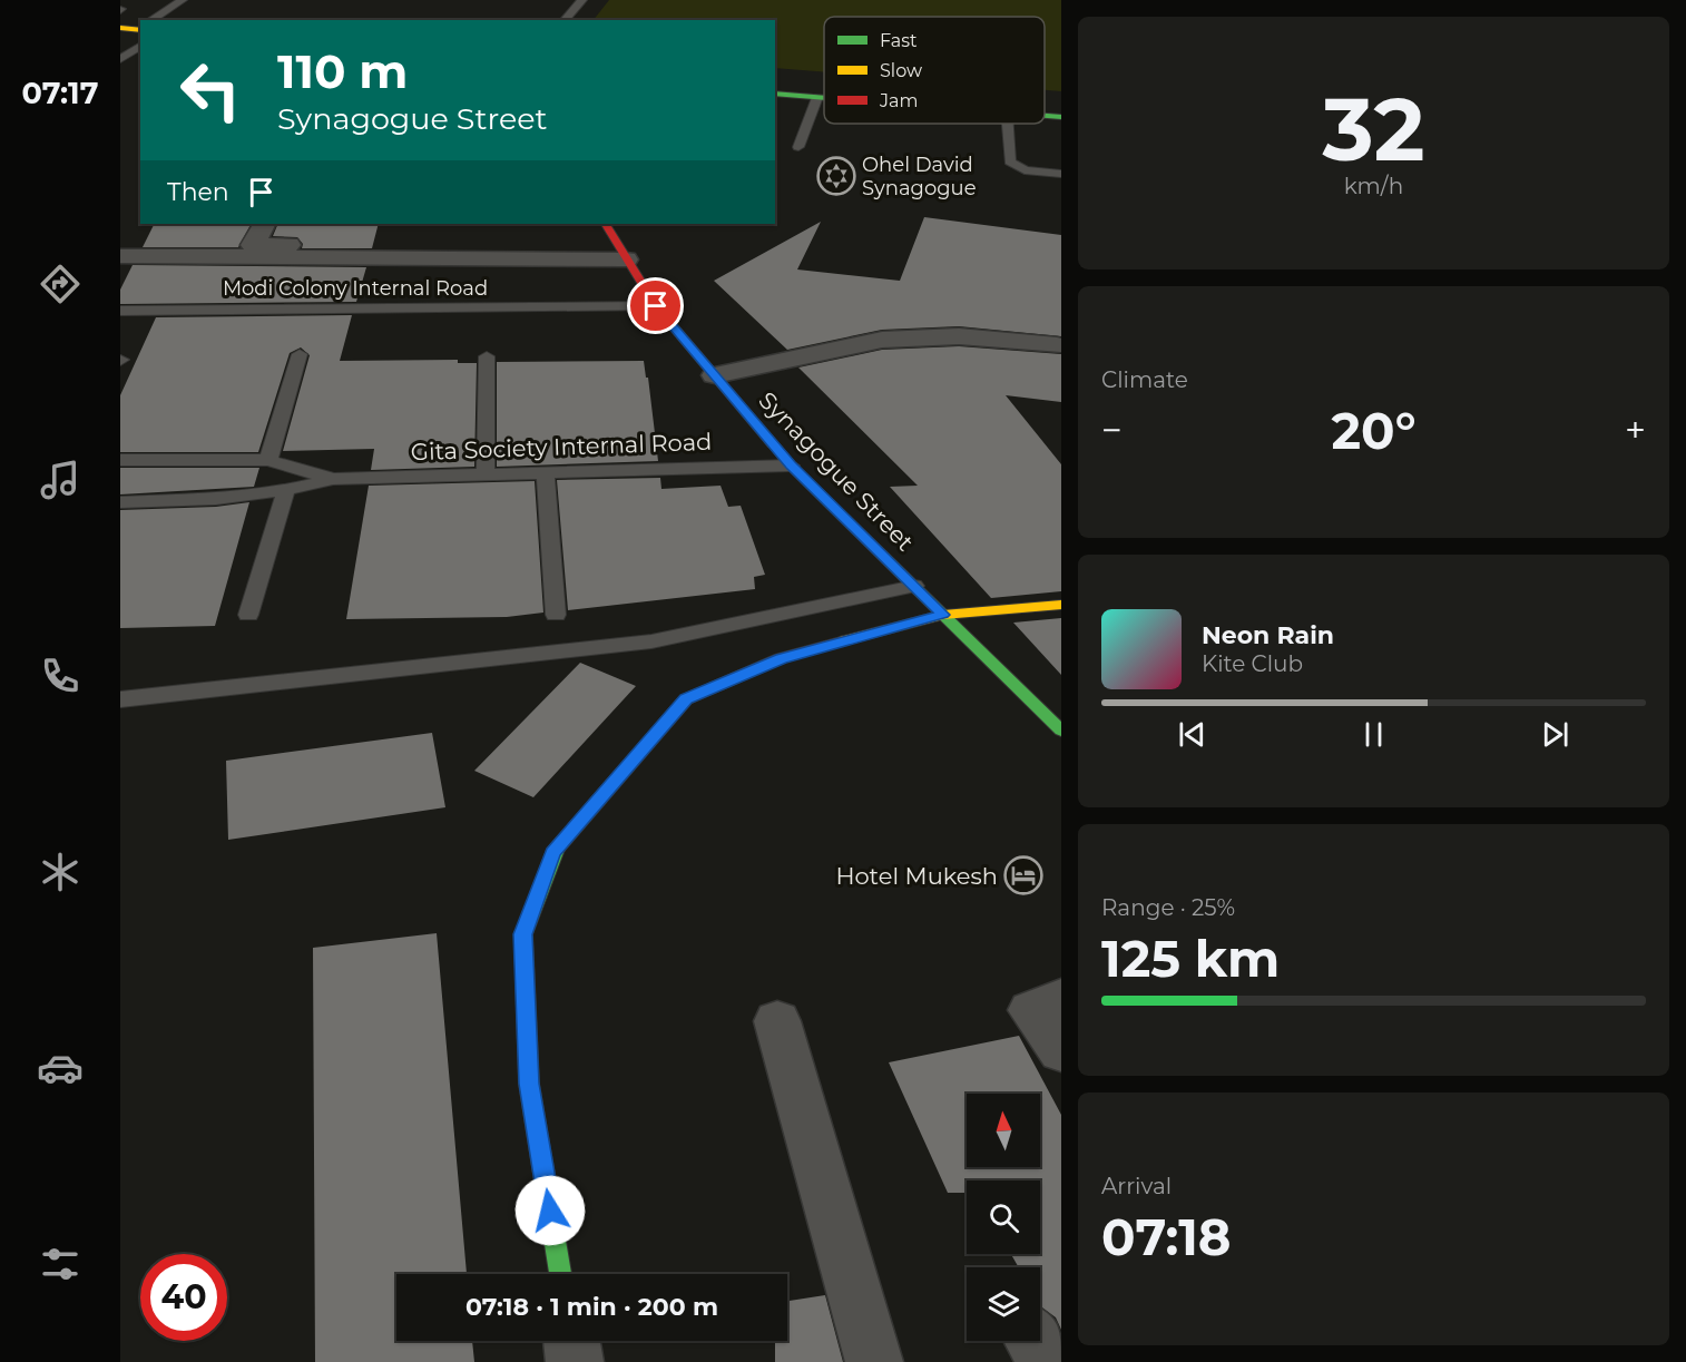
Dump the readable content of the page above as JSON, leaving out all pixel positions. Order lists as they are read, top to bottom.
{
  "streets": {
    "street": ["Synagogue Street"],
    "lane": ["Modi Colony Internal Road", "Gita Society Internal Road"]
  },
  "crossings": [
    ["Modi Colony Internal Road", "Synagogue Street"],
    ["Gita Society Internal Road", "Synagogue Street"]
  ],
  "places": {
    "synagogue": ["Ohel David Synagogue"],
    "hotel": ["Hotel Mukesh"]
  },
  "legend": ["Fast", "Slow", "Jam"],
  "north": "top",
  "page": {
    "tabs": "07:17",
    "tile": [
      ["32", "km/h"],
      "Climate",
      ["Range · 25%", "125 km"],
      ["Arrival", "07:18"]
    ],
    "turn": ["110 m", "Synagogue Street"],
    "then": "Then",
    "heat": ["−", "20°", "+"],
    "song": ["Neon Rain", "Kite Club"],
    "limit": "40",
    "trip": "07:18 · 1 min · 200 m"
  }
}
